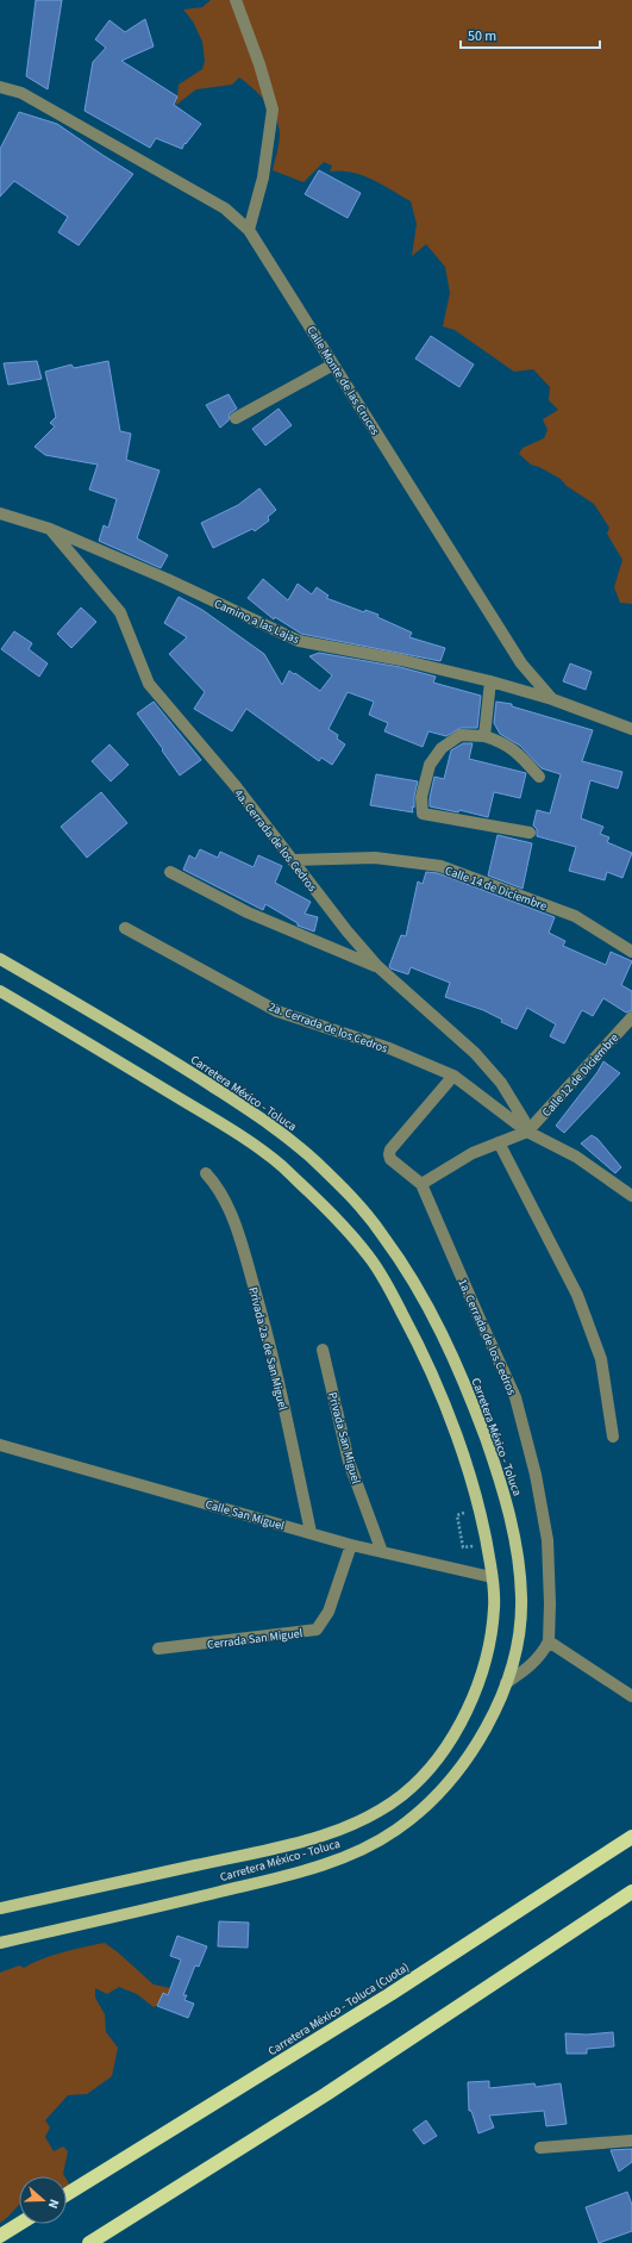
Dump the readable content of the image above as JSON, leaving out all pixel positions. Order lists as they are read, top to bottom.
{
  "streets": {
    "highway": ["Carretera México - Toluca (Cuota)"],
    "main road": ["Carretera México - Toluca"],
    "street": [
      "Calle Monte de las Cruces",
      "Camino a las Lajas",
      "4a. Cerrada de los Cedros",
      "Calle 14 de Diciembre",
      "2a. Cerrada de los Cedros",
      "Calle 12 de Diciembre",
      "1a. Cerrada de los Cedros",
      "Privada 2a. de San Miguel",
      "Privada San Miguel",
      "Calle San Miguel",
      "Cerrada San Miguel"
    ]
  },
  "crossings": [
    ["Calle Monte de las Cruces", "Camino a las Lajas"],
    ["Camino a las Lajas", "4a. Cerrada de los Cedros"],
    ["4a. Cerrada de los Cedros", "Calle 14 de Diciembre"],
    ["4a. Cerrada de los Cedros", "2a. Cerrada de los Cedros"],
    ["4a. Cerrada de los Cedros", "Calle 12 de Diciembre"],
    ["2a. Cerrada de los Cedros", "Calle 12 de Diciembre"],
    ["2a. Cerrada de los Cedros", "1a. Cerrada de los Cedros"],
    ["Carretera México - Toluca", "Calle San Miguel"],
    ["Privada 2a. de San Miguel", "Calle San Miguel"],
    ["Privada San Miguel", "Calle San Miguel"],
    ["Calle San Miguel", "Cerrada San Miguel"]
  ],
  "scale_bar": "50 m",
  "north": "right"
}
